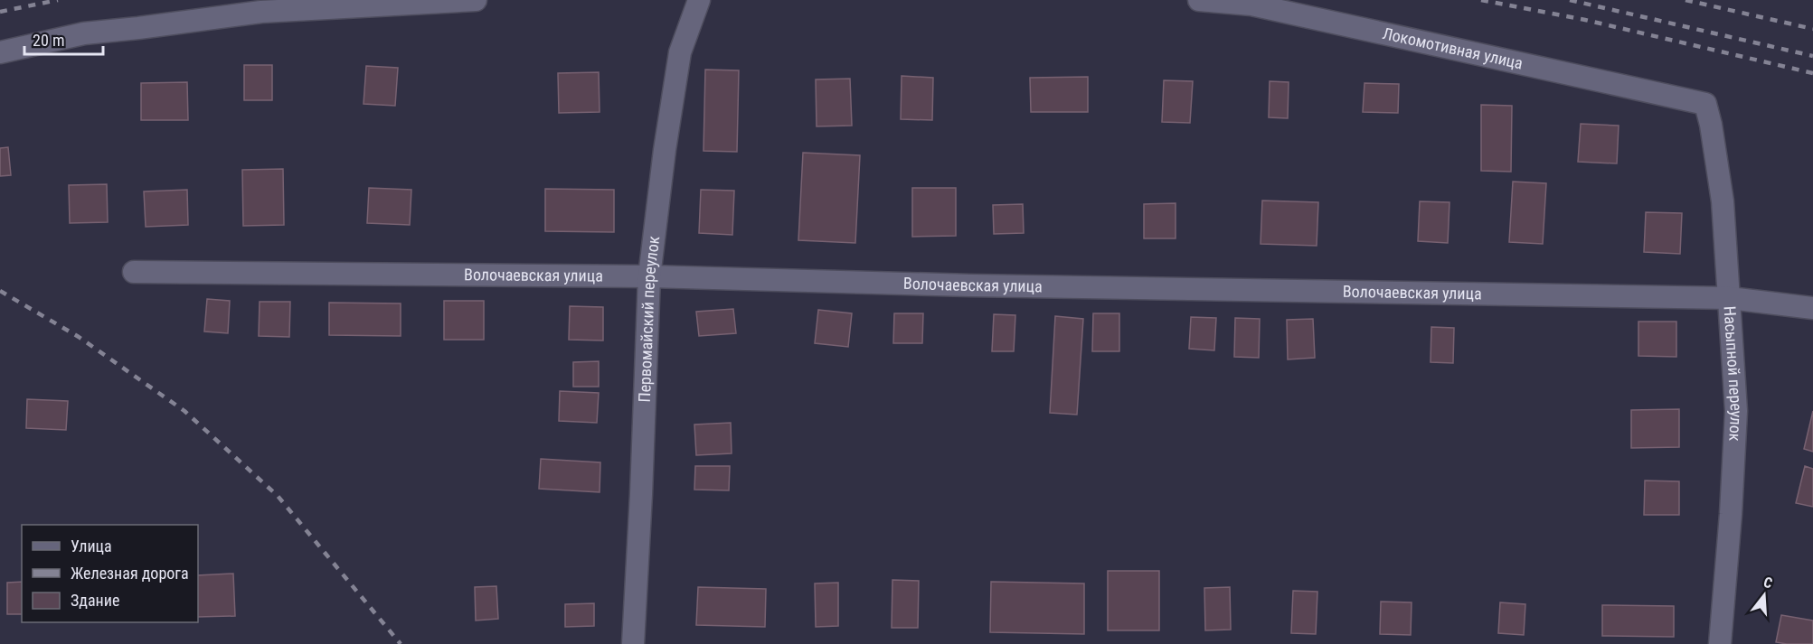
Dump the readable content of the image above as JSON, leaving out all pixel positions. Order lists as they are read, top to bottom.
{
  "streets": {
    "street": [
      "Локомотивная улица",
      "Волочаевская улица",
      "Первомайский переулок",
      "Насыпной переулок"
    ]
  },
  "crossings": [
    ["Локомотивная улица", "Насыпной переулок"],
    ["Волочаевская улица", "Первомайский переулок"],
    ["Волочаевская улица", "Насыпной переулок"]
  ],
  "legend": ["Улица", "Железная дорога", "Здание"],
  "scale_bar": "20 m",
  "north": "top"
}
